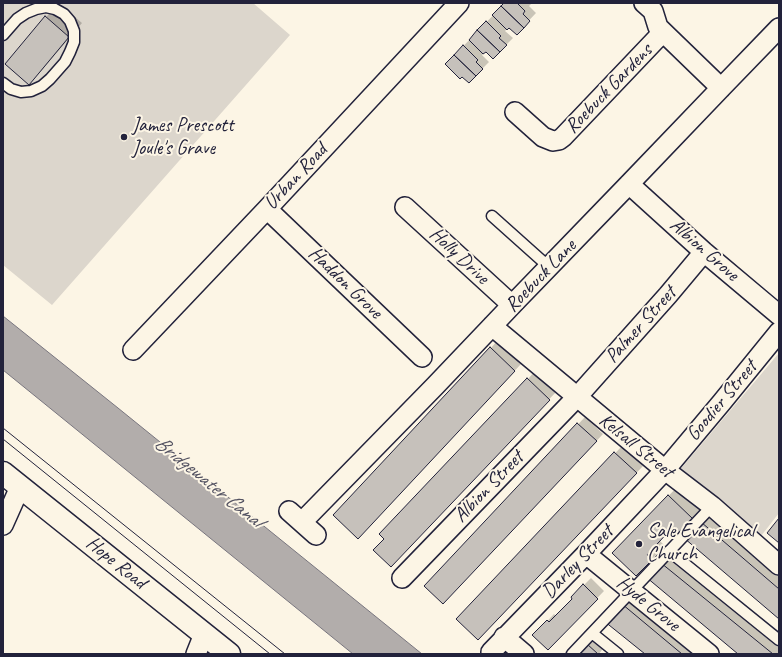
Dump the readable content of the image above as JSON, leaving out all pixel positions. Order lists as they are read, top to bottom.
{
  "streets": {
    "street": [
      "Roebuck Gardens",
      "Urban Road",
      "Albion Grove",
      "Holly Drive",
      "Roebuck Lane",
      "Haddon Grove",
      "Palmer Street",
      "Goodier Street",
      "Kelsall Street",
      "Albion Street",
      "Darley Street",
      "Hope Road",
      "Hyde Grove"
    ]
  },
  "crossings": [
    ["Roebuck Gardens", "Roebuck Lane"],
    ["Urban Road", "Haddon Grove"],
    ["Albion Grove", "Roebuck Lane"],
    ["Albion Grove", "Palmer Street"],
    ["Holly Drive", "Roebuck Lane"],
    ["Roebuck Lane", "Kelsall Street"],
    ["Palmer Street", "Kelsall Street"],
    ["Palmer Street", "Albion Street"],
    ["Goodier Street", "Kelsall Street"],
    ["Goodier Street", "Darley Street"],
    ["Kelsall Street", "Albion Street"],
    ["Kelsall Street", "Darley Street"],
    ["Darley Street", "Hyde Grove"]
  ],
  "water": ["Bridgewater Canal"],
  "places": ["James Prescott Joule's Grave", "Sale Evangelical Church"]
}
